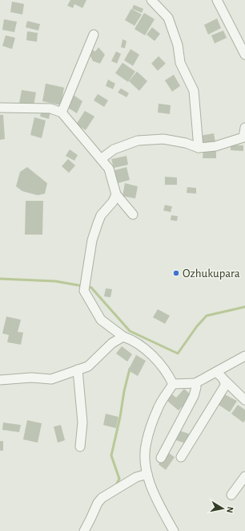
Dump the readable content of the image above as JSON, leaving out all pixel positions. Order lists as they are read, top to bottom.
{
  "places": ["Ozhukupara"],
  "north": "right"
}
